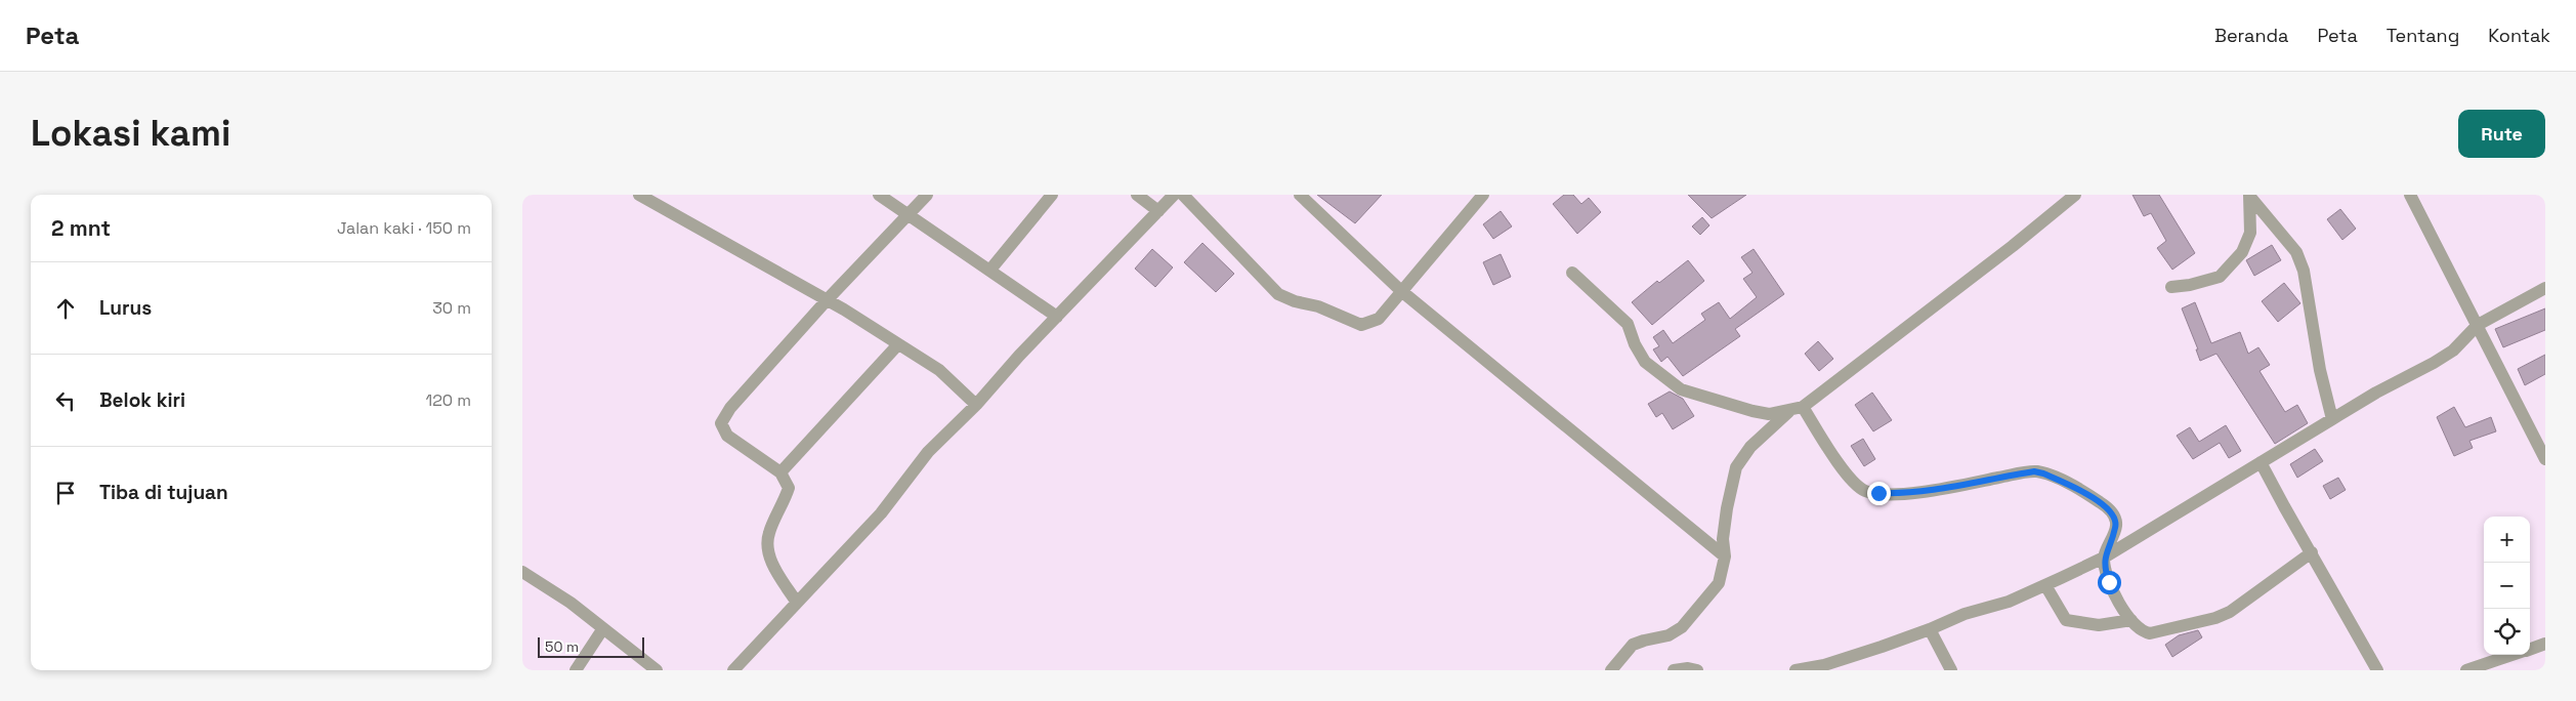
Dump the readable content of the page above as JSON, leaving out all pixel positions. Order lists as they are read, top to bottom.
{
  "scale_bar": "50 m",
  "page": {
    "header": "Peta",
    "nav": [
      "Beranda",
      "Peta",
      "Tentang",
      "Kontak"
    ],
    "buttons": "Rute",
    "title": "Lokasi kami",
    "heading": ["2 mnt", "Jalan kaki · 150 m"],
    "list": [
      ["Lurus", "30 m"],
      ["Belok kiri", "120 m"],
      "Tiba di tujuan"
    ],
    "map_buttons": ["+", "−"],
    "scale": "50 m"
  }
}
